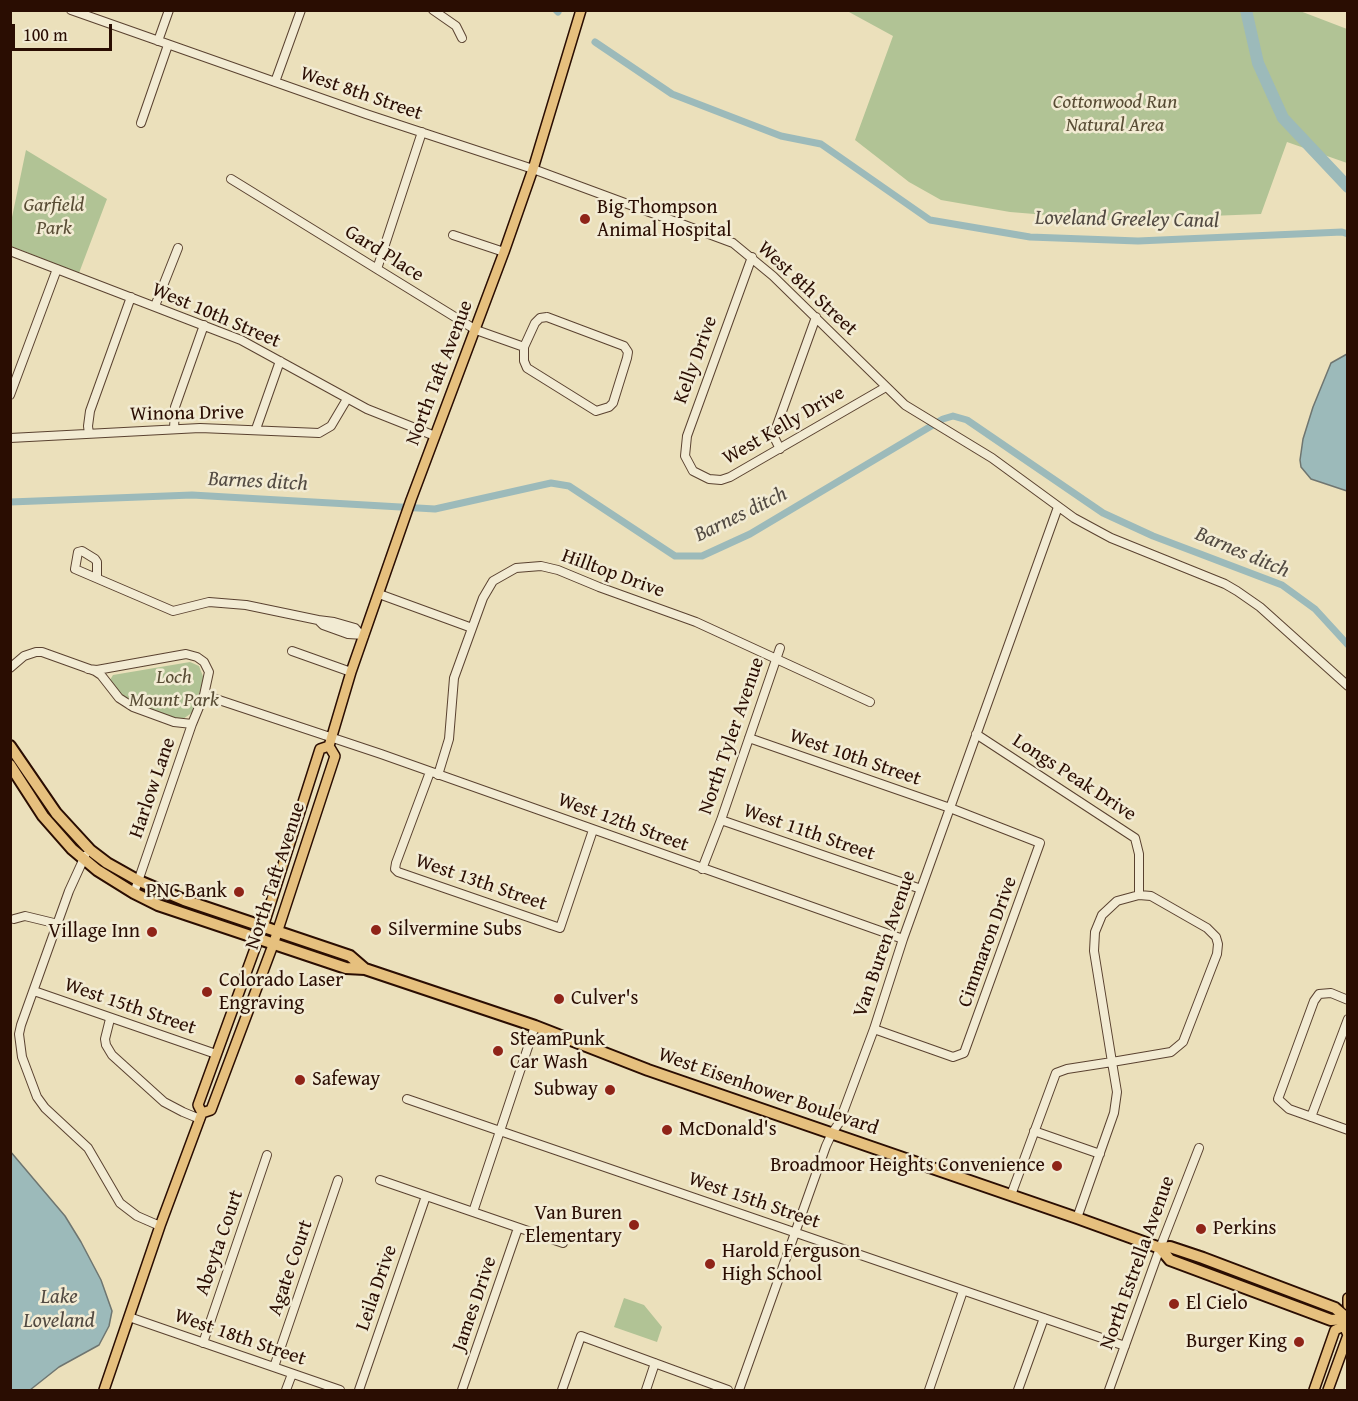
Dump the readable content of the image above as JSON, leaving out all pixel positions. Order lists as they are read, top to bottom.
{
  "streets": {
    "highway": ["West Eisenhower Boulevard"],
    "main road": ["North Taft Avenue"],
    "street": [
      "West 8th Street",
      "Gard Place",
      "West 10th Street",
      "Kelly Drive",
      "Winona Drive",
      "West Kelly Drive",
      "Hilltop Drive",
      "North Tyler Avenue",
      "Longs Peak Drive",
      "Harlow Lane",
      "West 12th Street",
      "West 11th Street",
      "West 13th Street",
      "Cimmaron Drive",
      "Van Buren Avenue",
      "West 15th Street",
      "Abeyta Court",
      "North Estrella Avenue",
      "Agate Court",
      "Leila Drive",
      "James Drive",
      "West 18th Street"
    ]
  },
  "crossings": [
    ["West 8th Street", "Kelly Drive"],
    ["West 8th Street", "North Taft Avenue"],
    ["West 8th Street", "West Kelly Drive"],
    ["West 8th Street", "Van Buren Avenue"],
    ["Gard Place", "North Taft Avenue"],
    ["West 10th Street", "North Taft Avenue"],
    ["West 10th Street", "Winona Drive"],
    ["West 10th Street", "North Tyler Avenue"],
    ["West 10th Street", "Cimmaron Drive"],
    ["West 10th Street", "Van Buren Avenue"],
    ["Kelly Drive", "West Kelly Drive"],
    ["North Taft Avenue", "West 12th Street"],
    ["North Taft Avenue", "West 15th Street"],
    ["North Taft Avenue", "West Eisenhower Boulevard"],
    ["North Taft Avenue", "West 18th Street"],
    ["Hilltop Drive", "North Tyler Avenue"],
    ["Hilltop Drive", "West 12th Street"],
    ["Hilltop Drive", "West 13th Street"],
    ["North Tyler Avenue", "West 12th Street"],
    ["North Tyler Avenue", "West 11th Street"],
    ["Longs Peak Drive", "Van Buren Avenue"],
    ["Harlow Lane", "West 12th Street"],
    ["Harlow Lane", "West Eisenhower Boulevard"],
    ["West 12th Street", "West 13th Street"],
    ["West 12th Street", "Van Buren Avenue"],
    ["West 11th Street", "Van Buren Avenue"],
    ["Cimmaron Drive", "Van Buren Avenue"],
    ["Van Buren Avenue", "West 15th Street"],
    ["Van Buren Avenue", "West Eisenhower Boulevard"],
    ["West 15th Street", "North Estrella Avenue"],
    ["West Eisenhower Boulevard", "North Estrella Avenue"],
    ["Abeyta Court", "West 18th Street"],
    ["Agate Court", "West 18th Street"]
  ],
  "water": ["Loveland Greeley Canal", "Barnes ditch", "Lake Loveland"],
  "parks": ["Cottonwood Run Natural Area", "Garfield Park", "Loch Mount Park"],
  "places": [
    "Big Thompson Animal Hospital",
    "PNC Bank",
    "Silvermine Subs",
    "Village Inn",
    "Colorado Laser Engraving",
    "Culver's",
    "SteamPunk Car Wash",
    "Safeway",
    "Subway",
    "McDonald's",
    "Broadmoor Heights Convenience",
    "Van Buren Elementary",
    "Perkins",
    "Harold Ferguson High School",
    "El Cielo",
    "Burger King"
  ],
  "scale_bar": "100 m"
}
